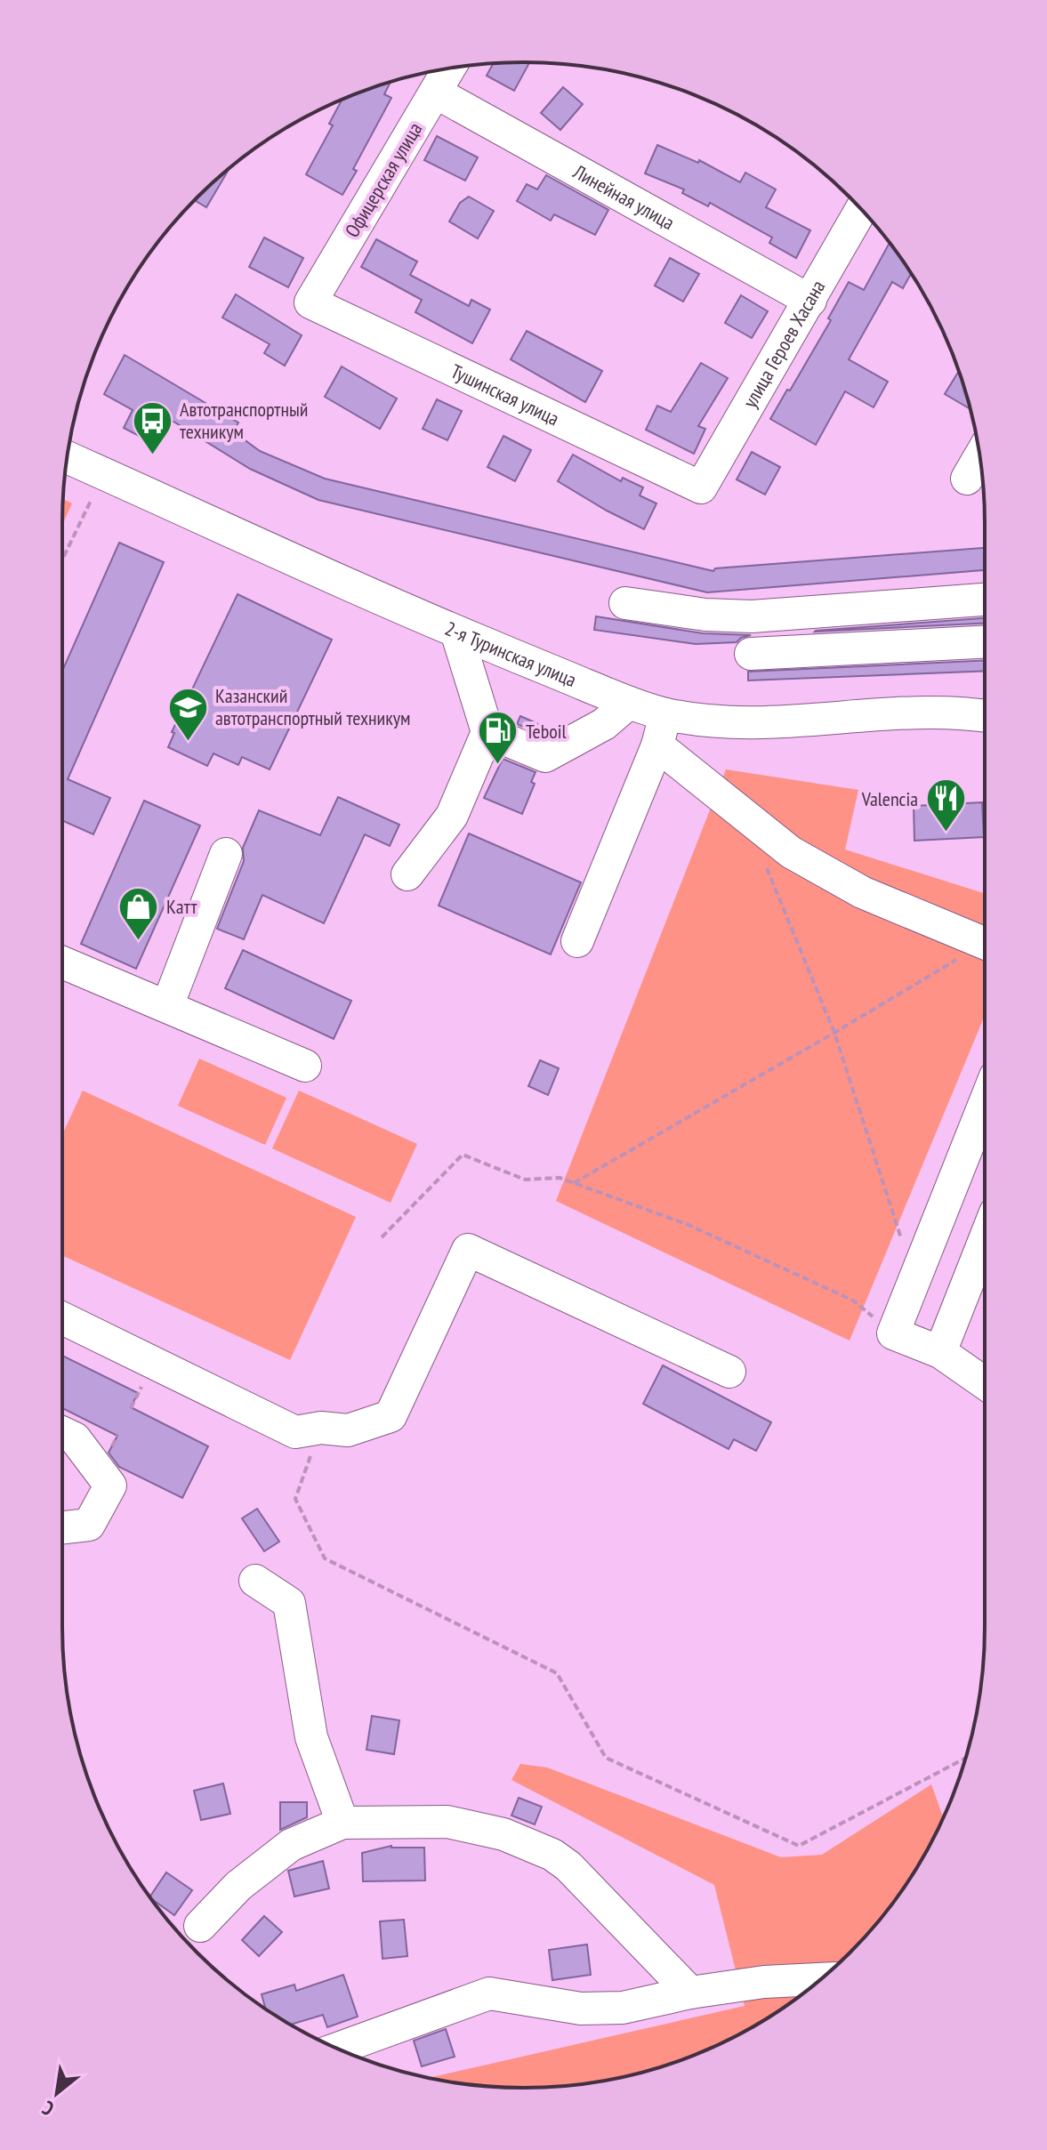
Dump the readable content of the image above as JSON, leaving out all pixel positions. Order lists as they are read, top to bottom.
{
  "streets": {
    "street": [
      "Офицерская улица",
      "Линейная улица",
      "улица Героев Хасана",
      "Тушинская улица",
      "2-я Туринская улица"
    ]
  },
  "crossings": [
    ["Офицерская улица", "Линейная улица"],
    ["Офицерская улица", "Тушинская улица"],
    ["Линейная улица", "улица Героев Хасана"],
    ["улица Героев Хасана", "Тушинская улица"]
  ],
  "places": {
    "bus stop": ["Автотранспортный техникум"],
    "school or university": ["Казанский автотранспортный техникум"],
    "fuel station": ["Teboil"],
    "restaurant": ["Valencia"],
    "shop": ["Катт"]
  },
  "north": "bottom left"
}
